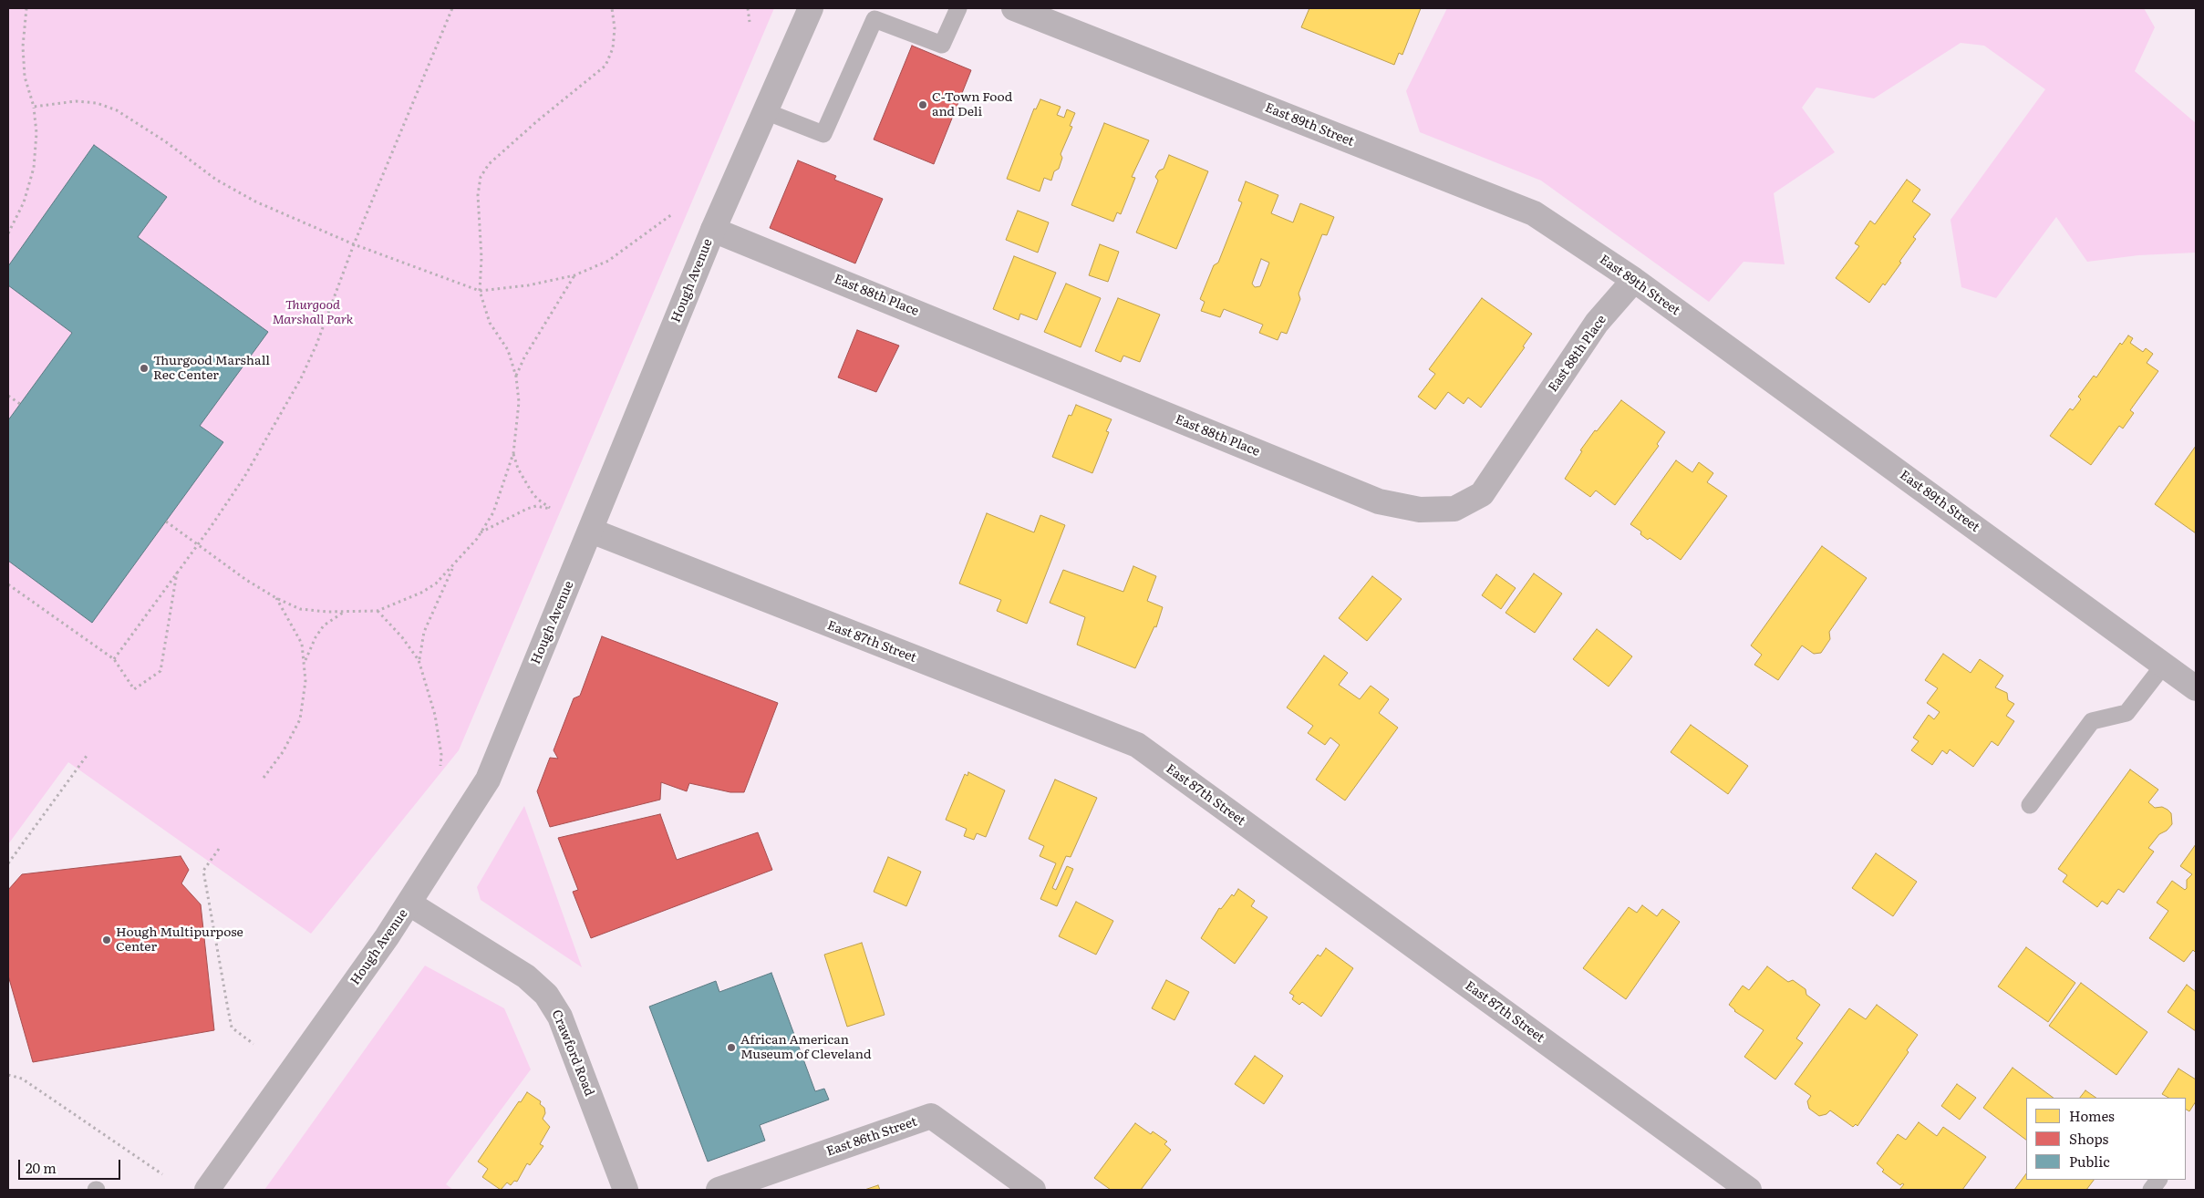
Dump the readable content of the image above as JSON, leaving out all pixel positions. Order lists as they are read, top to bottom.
{
  "streets": {
    "street": [
      "East 89th Street",
      "Hough Avenue",
      "East 88th Place",
      "East 87th Street",
      "Crawford Road",
      "East 86th Street"
    ]
  },
  "crossings": [
    ["East 89th Street", "East 88th Place"],
    ["Hough Avenue", "East 88th Place"],
    ["Hough Avenue", "East 87th Street"],
    ["Hough Avenue", "Crawford Road"]
  ],
  "parks": ["Thurgood Marshall Park"],
  "places": [
    "C-Town Food and Deli",
    "Thurgood Marshall Rec Center",
    "Hough Multipurpose Center",
    "African American Museum of Cleveland"
  ],
  "legend": ["Homes", "Shops", "Public"],
  "scale_bar": "20 m"
}
